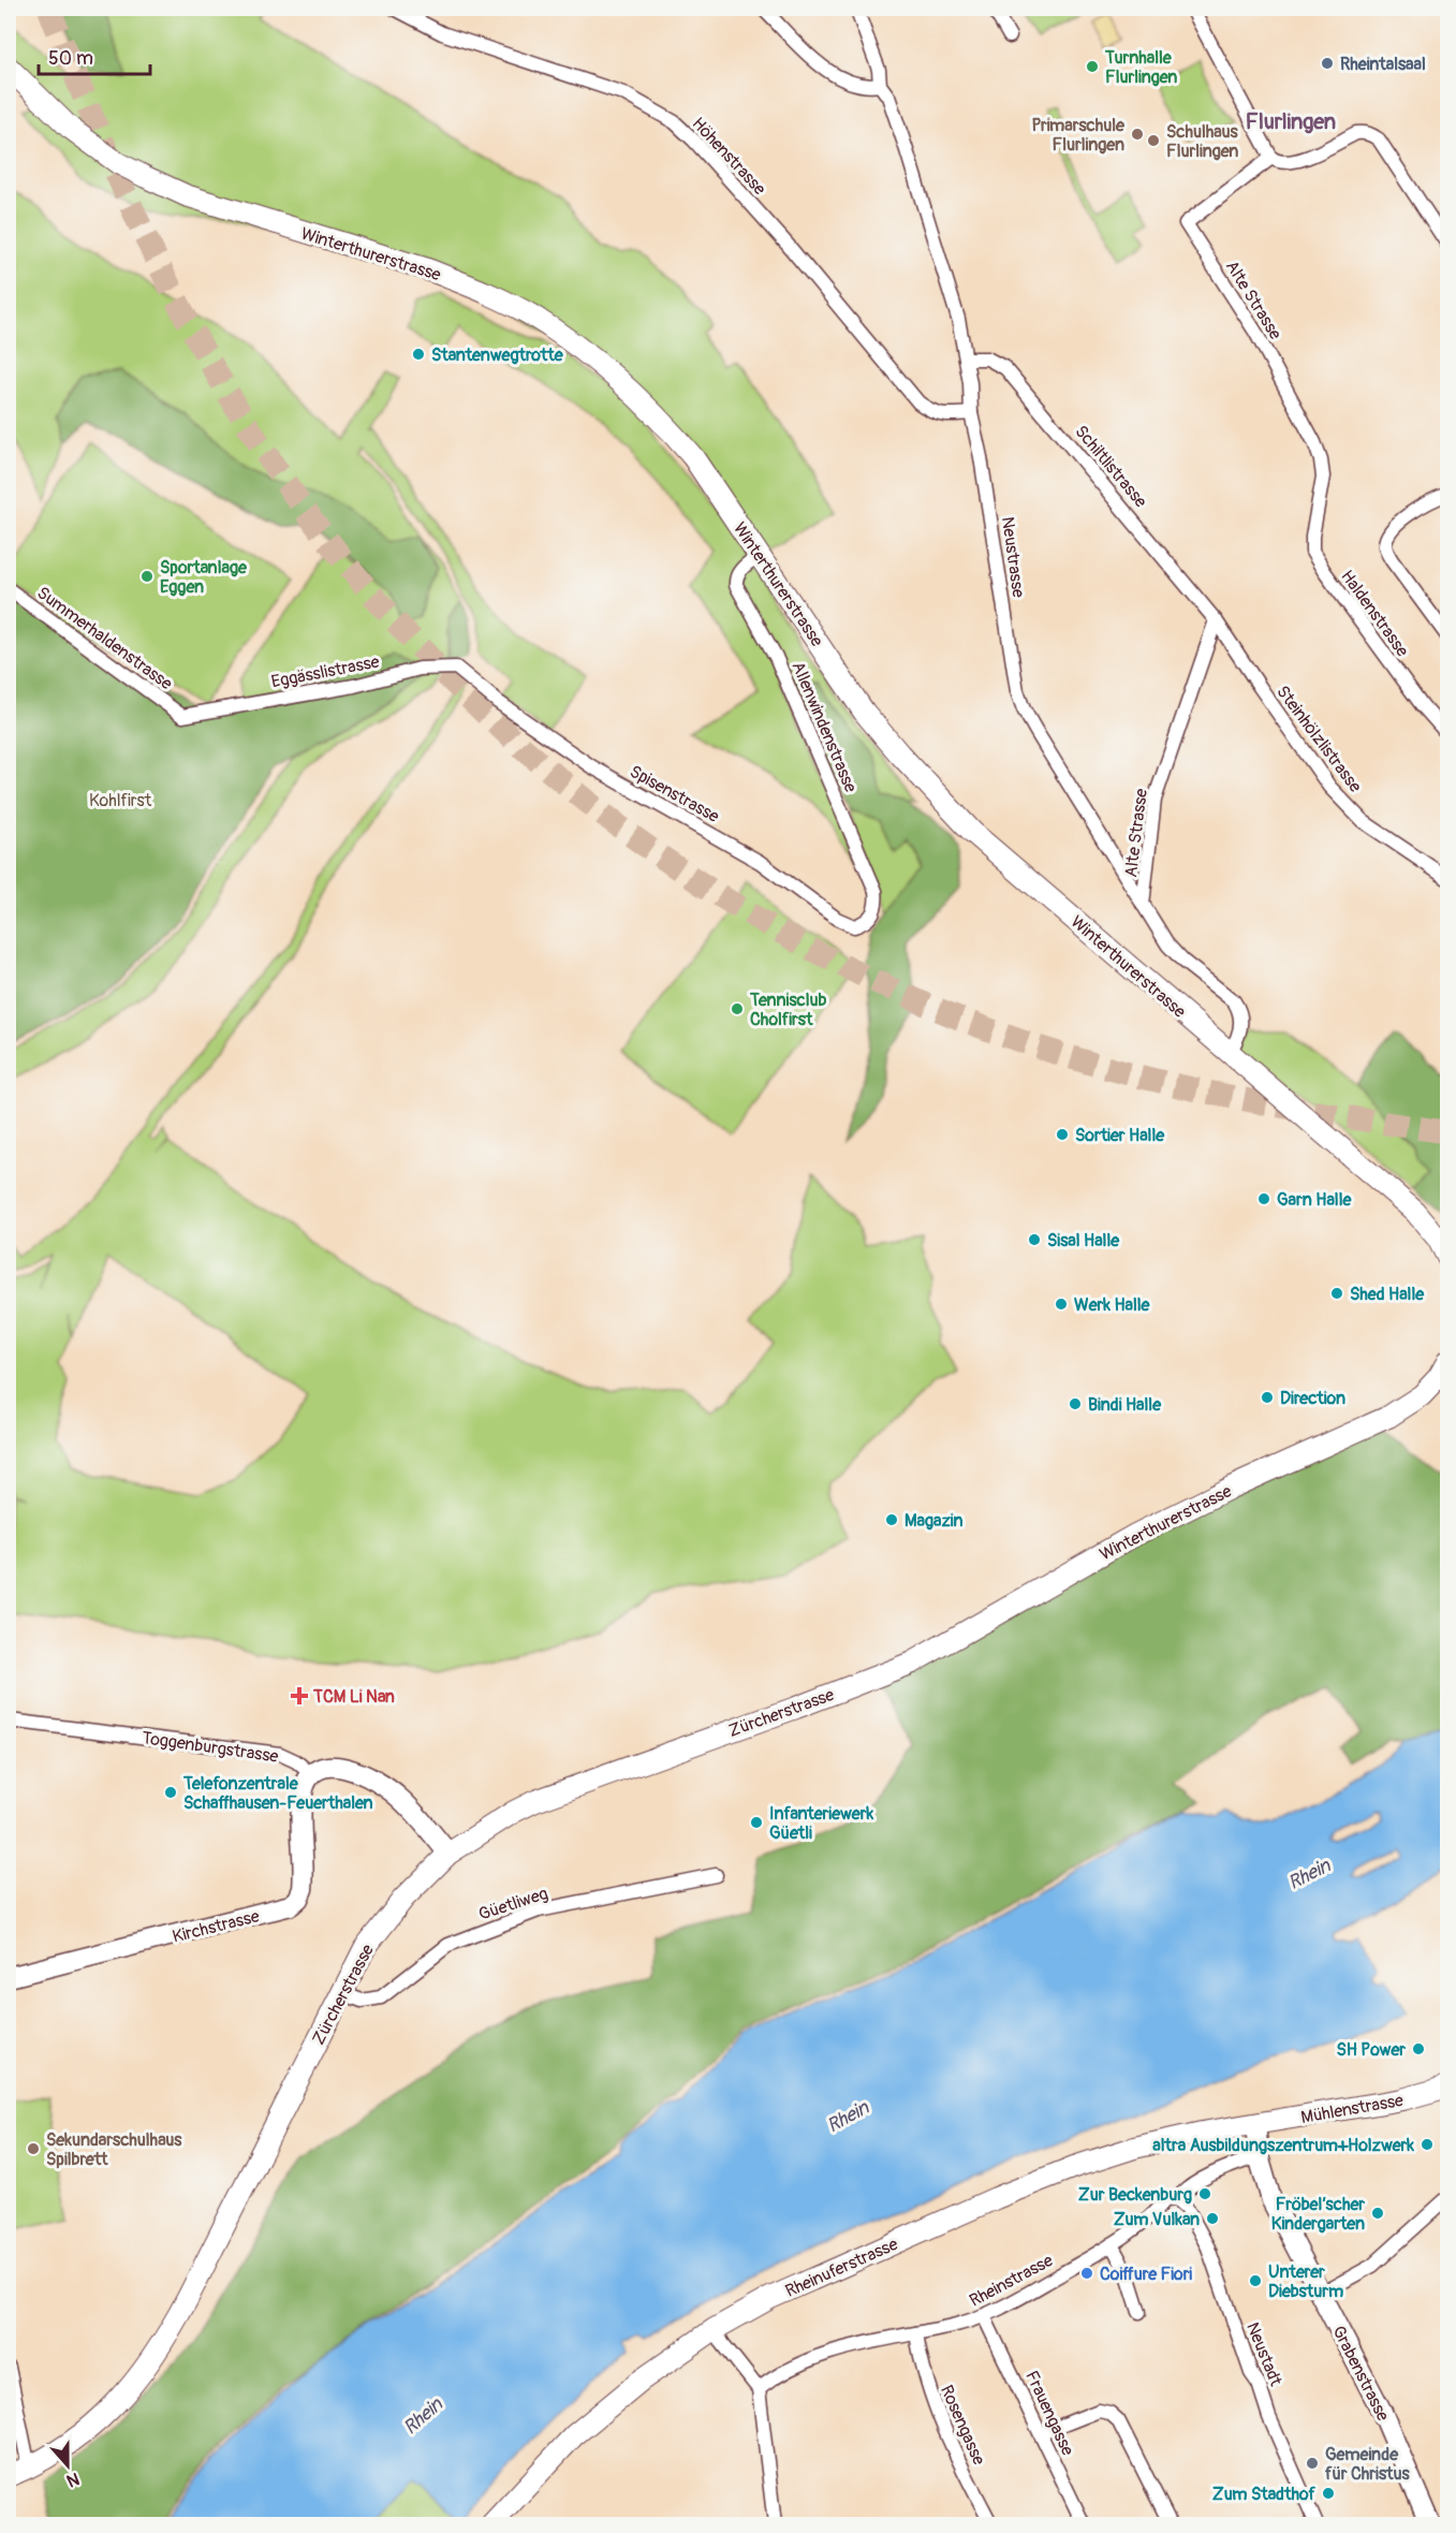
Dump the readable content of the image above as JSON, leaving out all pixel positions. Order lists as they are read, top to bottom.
{
  "streets": {
    "main road": [
      "Winterthurerstrasse",
      "Zürcherstrasse",
      "Mühlenstrasse",
      "Rheinuferstrasse"
    ],
    "street": [
      "Höhenstrasse",
      "Alte Strasse",
      "Schiltlistrasse",
      "Neustrasse",
      "Haldenstrasse",
      "Summerhaldenstrasse",
      "Eggässlistrasse",
      "Allenwindenstrasse",
      "Steinhölzlistrasse",
      "Spisenstrasse",
      "Toggenburgstrasse",
      "Güetliweg",
      "Kirchstrasse",
      "Rheinstrasse",
      "Neustadt",
      "Grabenstrasse",
      "Frauengasse",
      "Rosengasse"
    ]
  },
  "crossings": [
    ["Höhenstrasse", "Neustrasse"],
    ["Winterthurerstrasse", "Neustrasse"],
    ["Winterthurerstrasse", "Allenwindenstrasse"],
    ["Winterthurerstrasse", "Zürcherstrasse"],
    ["Alte Strasse", "Schiltlistrasse"],
    ["Alte Strasse", "Neustrasse"],
    ["Alte Strasse", "Haldenstrasse"],
    ["Alte Strasse", "Steinhölzlistrasse"],
    ["Schiltlistrasse", "Neustrasse"],
    ["Schiltlistrasse", "Steinhölzlistrasse"],
    ["Summerhaldenstrasse", "Eggässlistrasse"],
    ["Eggässlistrasse", "Spisenstrasse"],
    ["Allenwindenstrasse", "Spisenstrasse"],
    ["Zürcherstrasse", "Güetliweg"],
    ["Toggenburgstrasse", "Kirchstrasse"],
    ["Mühlenstrasse", "Rheinuferstrasse"],
    ["Mühlenstrasse", "Grabenstrasse"],
    ["Rheinuferstrasse", "Grabenstrasse"],
    ["Rheinstrasse", "Neustadt"],
    ["Rheinstrasse", "Grabenstrasse"],
    ["Rheinstrasse", "Frauengasse"],
    ["Rheinstrasse", "Rosengasse"]
  ],
  "districts": ["Flurlingen"],
  "water": ["Rhein"],
  "parks": ["Kohlfirst"],
  "places": {
    "other": [
      "Rheintalsaal",
      "Turnhalle Flurlingen",
      "Primarschule Flurlingen",
      "Schulhaus Flurlingen",
      "Stantenwegtrotte",
      "Sportanlage Eggen",
      "Tennisclub Cholfirst",
      "Sortier Halle",
      "Garn Halle",
      "Sisal Halle",
      "Shed Halle",
      "Werk Halle",
      "Direction",
      "Bindi Halle",
      "Magazin",
      "Telefonzentrale Schaffhausen-Feuerthalen",
      "Infanteriewerk Güetli",
      "SH Power",
      "altra Ausbildungszentrum+Holzwerk",
      "Sekundarschulhaus Spilbrett",
      "Zur Beckenburg",
      "Fröbel’scher Kindergarten",
      "Zum Vulkan",
      "Coiffure Fiori",
      "Unterer Diebsturm",
      "Gemeinde für Christus",
      "Zum Stadthof"
    ],
    "health": ["TCM Li Nan"]
  },
  "scale_bar": "50 m",
  "north": "bottom"
}
